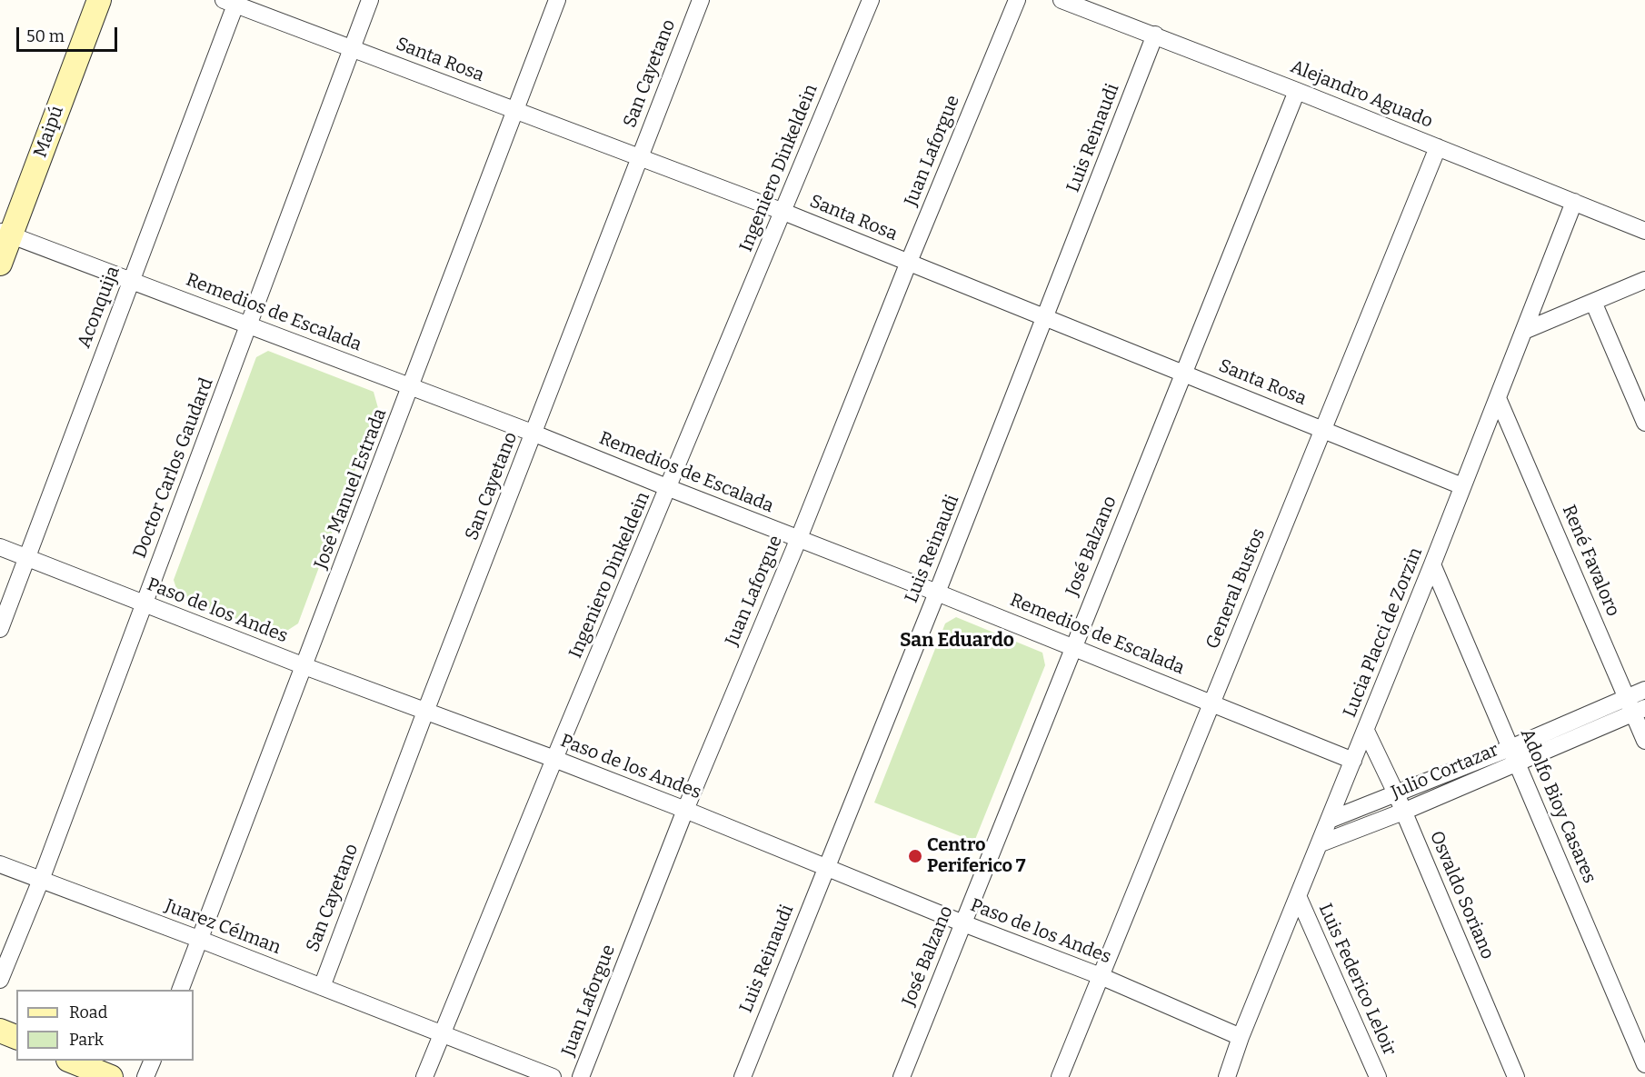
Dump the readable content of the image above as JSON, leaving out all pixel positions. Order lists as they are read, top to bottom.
{
  "streets": {
    "main road": ["Maipú"],
    "street": [
      "Santa Rosa",
      "San Cayetano",
      "Alejandro Aguado",
      "Luis Reinaudi",
      "Juan Laforgue",
      "Ingeniero Dinkeldein",
      "Aconquija",
      "Remedios de Escalada",
      "Doctor Carlos Gaudard",
      "José Manuel Estrada",
      "José Balzano",
      "René Favaloro",
      "General Bustos",
      "Paso de los Andes",
      "Lucia Placci de Zorzin",
      "Julio Cortazar",
      "Adolfo Bioy Casares",
      "Osvaldo Soriano",
      "Juarez Célman",
      "Luis Federico Leloir"
    ]
  },
  "crossings": [
    ["Santa Rosa", "San Cayetano"],
    ["Santa Rosa", "Luis Reinaudi"],
    ["Santa Rosa", "Juan Laforgue"],
    ["Santa Rosa", "Ingeniero Dinkeldein"],
    ["Santa Rosa", "Aconquija"],
    ["Santa Rosa", "Doctor Carlos Gaudard"],
    ["Santa Rosa", "José Manuel Estrada"],
    ["Santa Rosa", "José Balzano"],
    ["Santa Rosa", "General Bustos"],
    ["Santa Rosa", "Lucia Placci de Zorzin"],
    ["San Cayetano", "Remedios de Escalada"],
    ["San Cayetano", "Paso de los Andes"],
    ["San Cayetano", "Juarez Célman"],
    ["Alejandro Aguado", "Luis Reinaudi"],
    ["Alejandro Aguado", "José Balzano"],
    ["Alejandro Aguado", "General Bustos"],
    ["Alejandro Aguado", "Lucia Placci de Zorzin"],
    ["Maipú", "Remedios de Escalada"],
    ["Luis Reinaudi", "Remedios de Escalada"],
    ["Luis Reinaudi", "Paso de los Andes"],
    ["Juan Laforgue", "Remedios de Escalada"],
    ["Juan Laforgue", "Paso de los Andes"],
    ["Ingeniero Dinkeldein", "Remedios de Escalada"],
    ["Ingeniero Dinkeldein", "Paso de los Andes"],
    ["Ingeniero Dinkeldein", "Juarez Célman"],
    ["Aconquija", "Remedios de Escalada"],
    ["Aconquija", "Paso de los Andes"],
    ["Remedios de Escalada", "Doctor Carlos Gaudard"],
    ["Remedios de Escalada", "José Manuel Estrada"],
    ["Remedios de Escalada", "José Balzano"],
    ["Remedios de Escalada", "General Bustos"],
    ["Remedios de Escalada", "Lucia Placci de Zorzin"],
    ["Doctor Carlos Gaudard", "Paso de los Andes"],
    ["Doctor Carlos Gaudard", "Juarez Célman"],
    ["José Manuel Estrada", "Paso de los Andes"],
    ["José Manuel Estrada", "Juarez Célman"],
    ["José Balzano", "Paso de los Andes"],
    ["René Favaloro", "Lucia Placci de Zorzin"],
    ["René Favaloro", "Julio Cortazar"],
    ["General Bustos", "Paso de los Andes"],
    ["Paso de los Andes", "Lucia Placci de Zorzin"],
    ["Lucia Placci de Zorzin", "Julio Cortazar"],
    ["Lucia Placci de Zorzin", "Adolfo Bioy Casares"],
    ["Lucia Placci de Zorzin", "Osvaldo Soriano"],
    ["Lucia Placci de Zorzin", "Luis Federico Leloir"],
    ["Julio Cortazar", "Adolfo Bioy Casares"],
    ["Julio Cortazar", "Osvaldo Soriano"]
  ],
  "districts": ["San Eduardo"],
  "places": ["Centro Periferico 7"],
  "legend": ["Road", "Park"],
  "scale_bar": "50 m"
}
